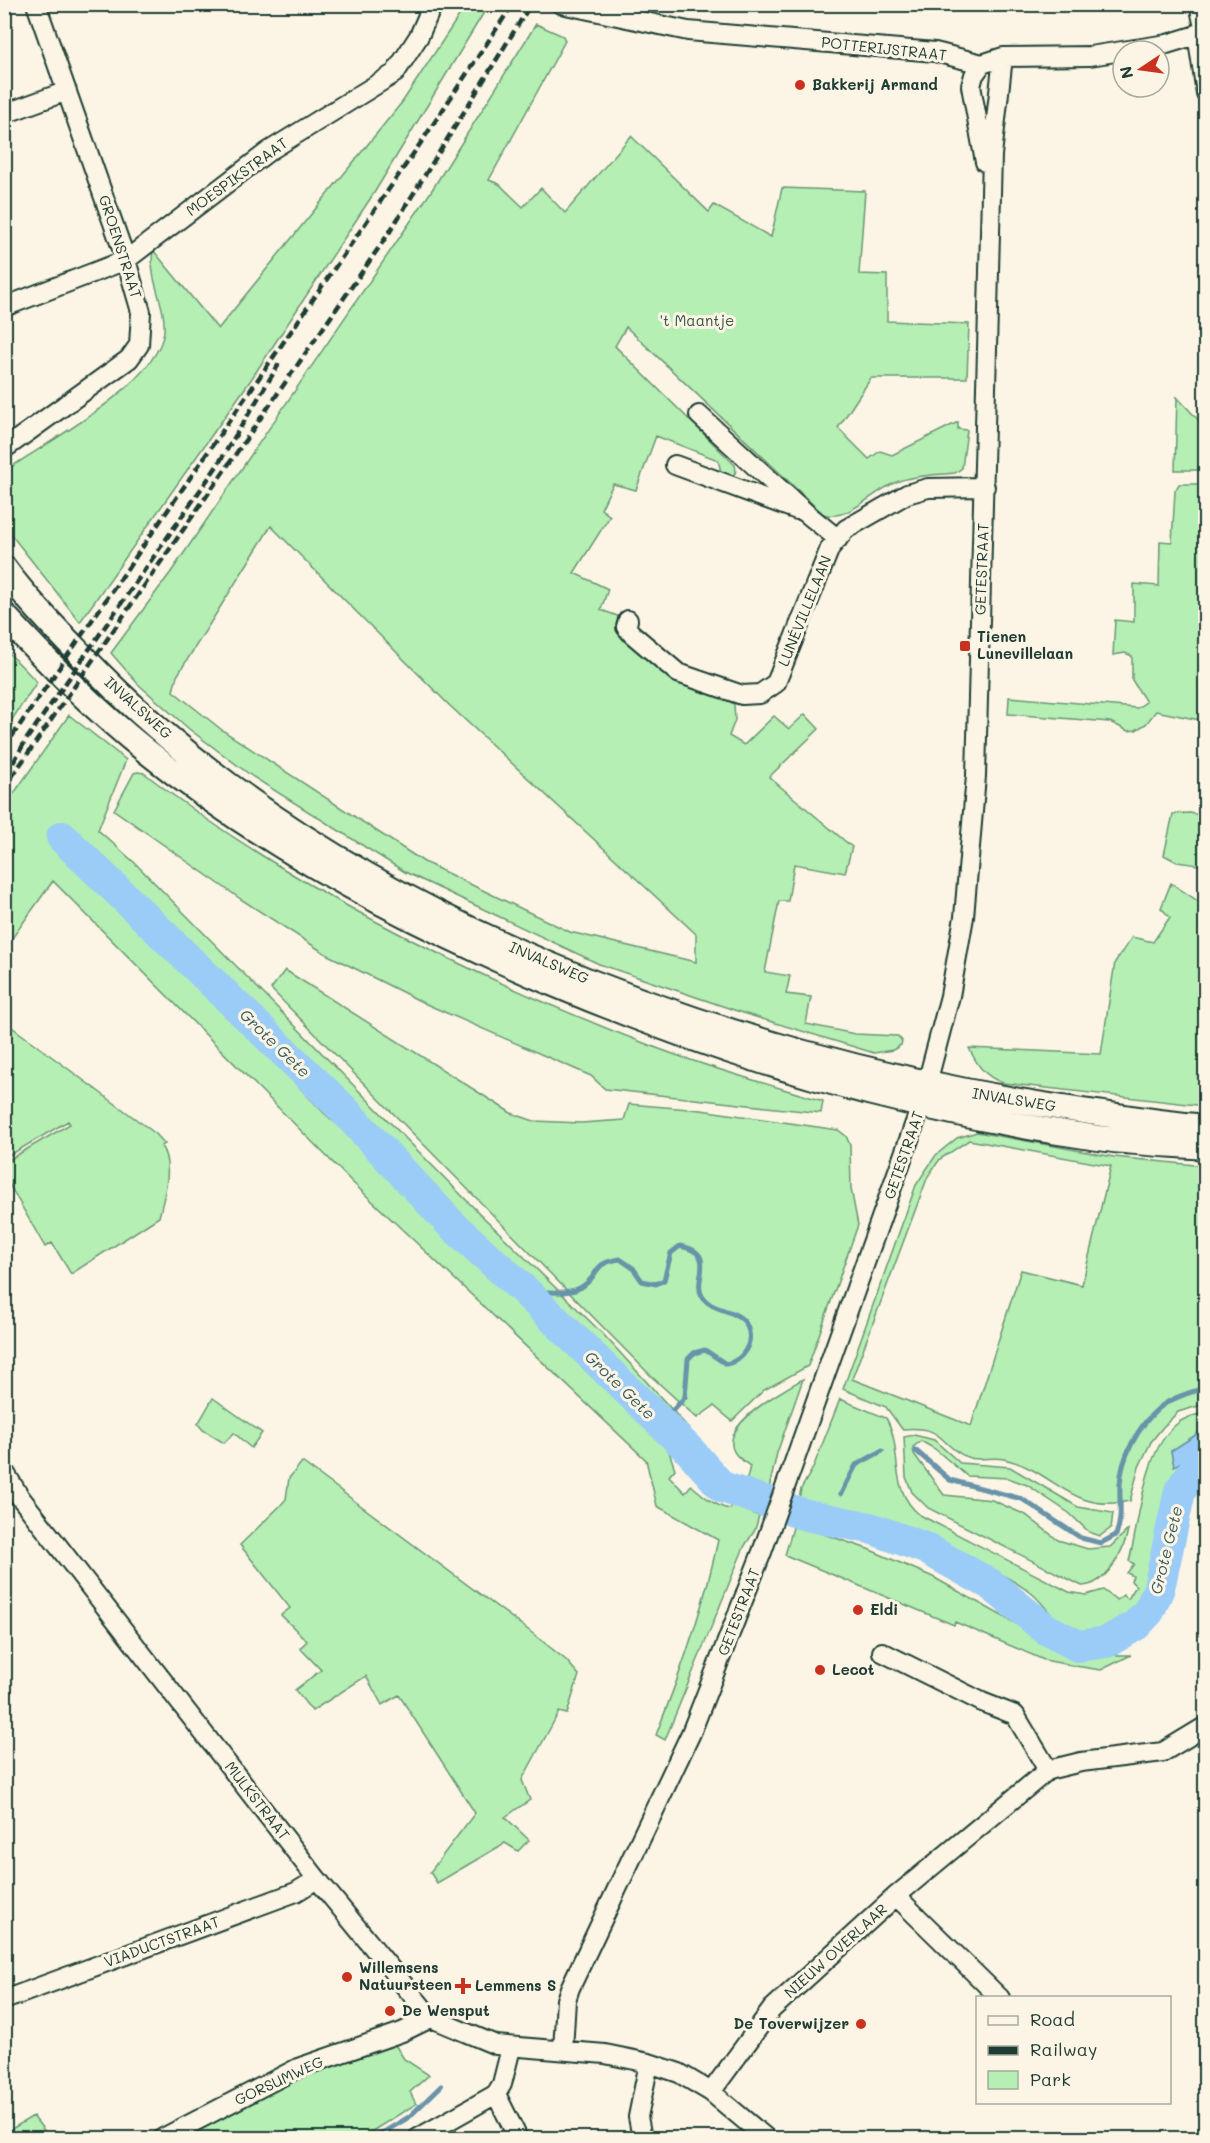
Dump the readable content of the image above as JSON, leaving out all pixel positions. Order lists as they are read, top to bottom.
{
  "streets": {
    "main road": ["INVALSWEG"],
    "street": [
      "POTTERIJSTRAAT",
      "MOESPIKSTRAAT",
      "GROENSTRAAT",
      "GETESTRAAT",
      "LUNÉVILLELAAN",
      "MULKSTRAAT",
      "VIADUCTSTRAAT",
      "NIEUW OVERLAAR",
      "GORSUMWEG"
    ]
  },
  "crossings": [
    ["POTTERIJSTRAAT", "GETESTRAAT"],
    ["MOESPIKSTRAAT", "GROENSTRAAT"],
    ["GETESTRAAT", "LUNÉVILLELAAN"],
    ["GETESTRAAT", "INVALSWEG"],
    ["GETESTRAAT", "MULKSTRAAT"],
    ["MULKSTRAAT", "VIADUCTSTRAAT"],
    ["MULKSTRAAT", "NIEUW OVERLAAR"],
    ["MULKSTRAAT", "GORSUMWEG"]
  ],
  "water": ["Grote Gete"],
  "parks": ["'t Maantje"],
  "places": {
    "other": [
      "Bakkerij Armand",
      "Eldi",
      "Lecot",
      "Willemsens Natuursteen",
      "De Wensput",
      "De Toverwijzer"
    ],
    "transit": ["Tienen Lunevillelaan"],
    "health": ["Lemmens S"]
  },
  "legend": ["Road", "Railway", "Park"],
  "north": "left"
}
